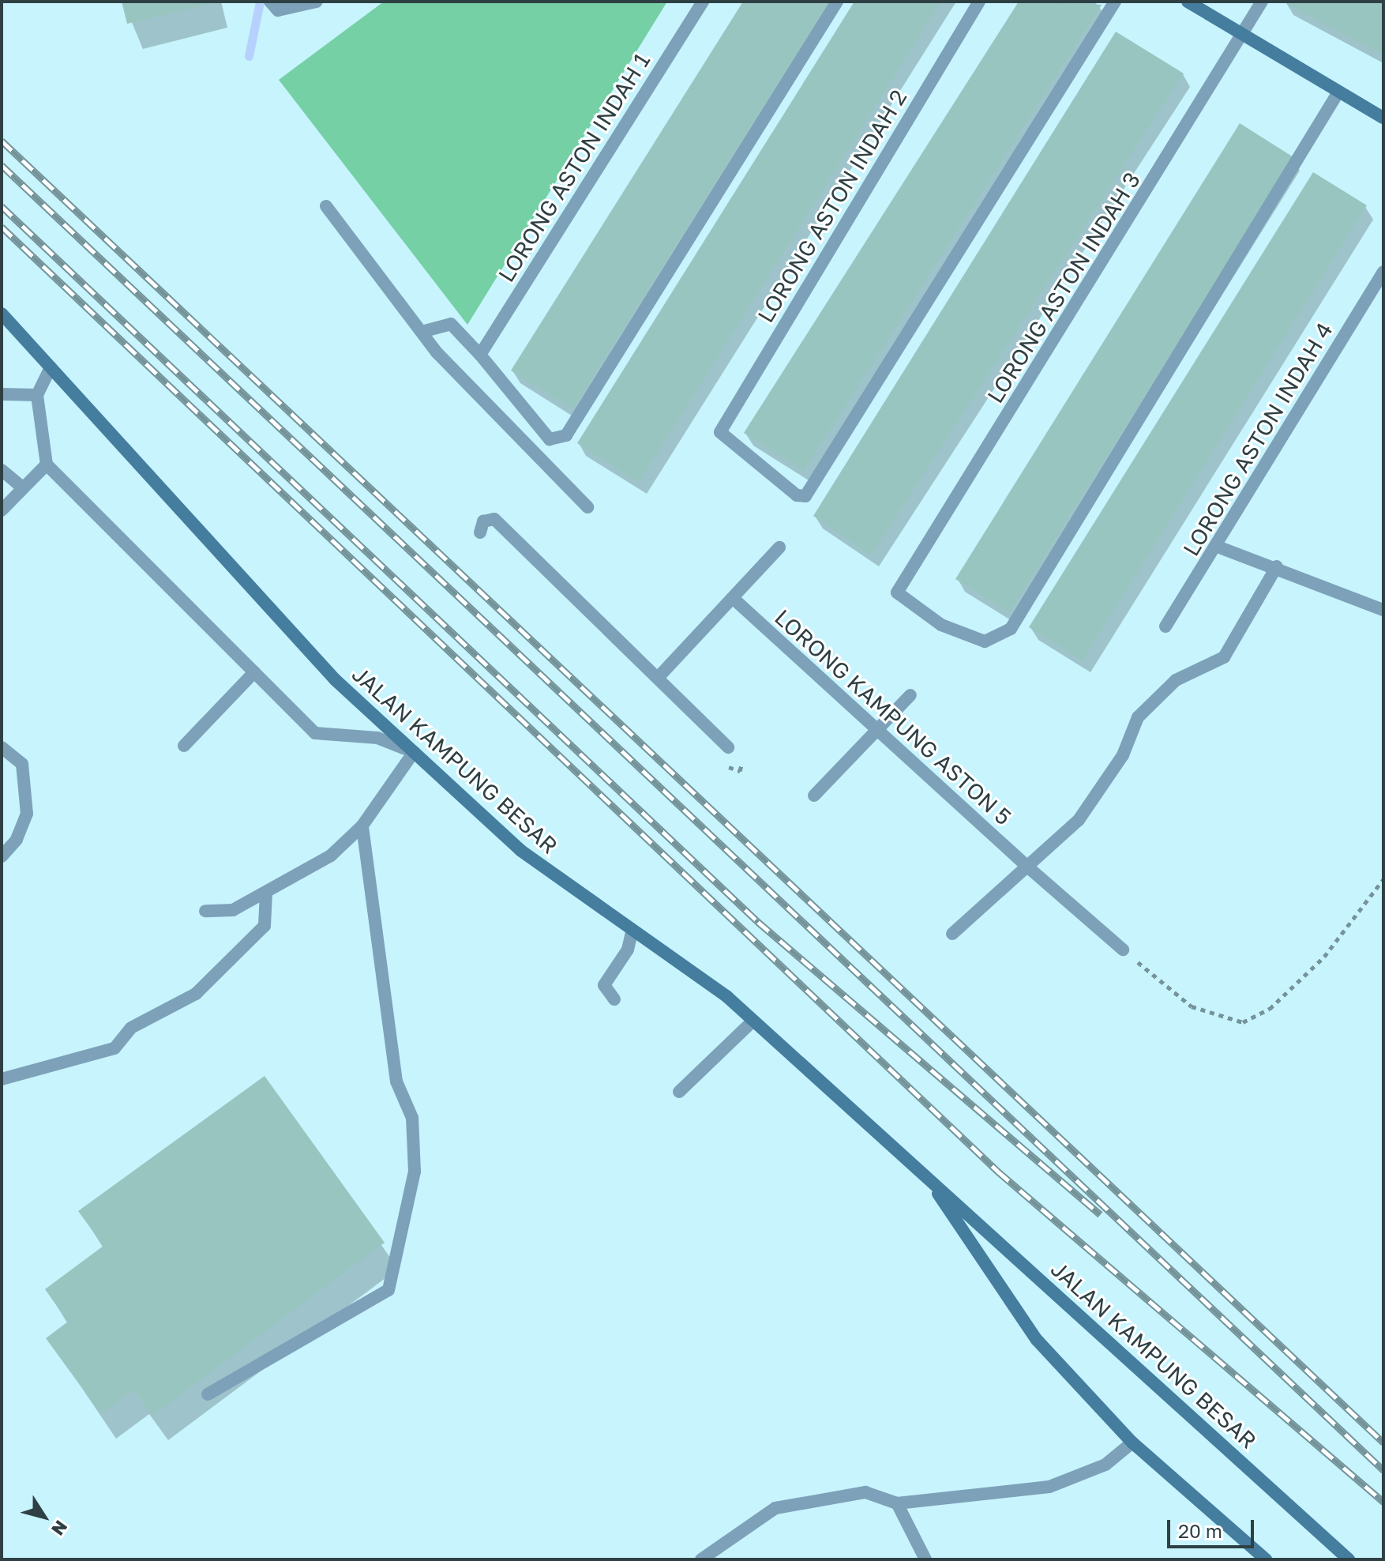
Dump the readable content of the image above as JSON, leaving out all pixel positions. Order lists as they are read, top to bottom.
{
  "streets": {
    "street": [
      "LORONG ASTON INDAH 1",
      "LORONG ASTON INDAH 2",
      "LORONG ASTON INDAH 3",
      "LORONG ASTON INDAH 4",
      "LORONG KAMPUNG ASTON 5",
      "JALAN KAMPUNG BESAR"
    ]
  },
  "scale_bar": "20 m",
  "north": "bottom right"
}
